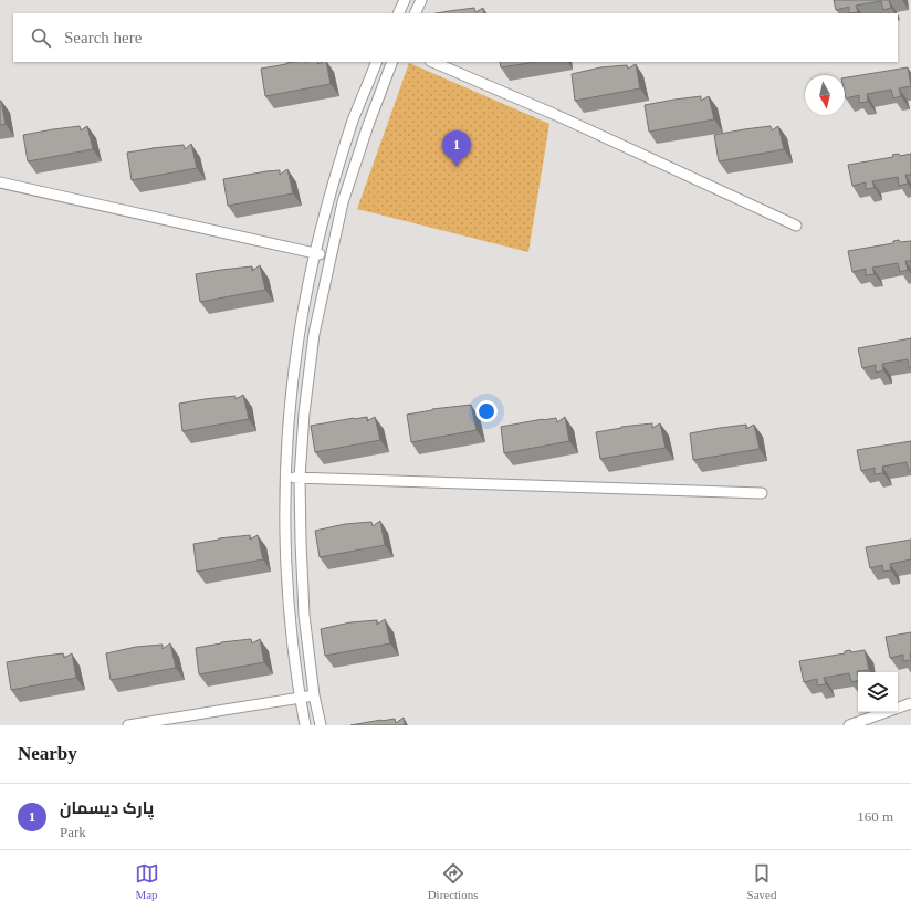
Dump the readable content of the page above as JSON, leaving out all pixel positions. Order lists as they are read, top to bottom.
{
  "north": "bottom",
  "page": {
    "search": "Search here",
    "pins": "1",
    "heading": "Nearby",
    "list": [
      {
        "mark": "1",
        "name": "پارک دیسمان",
        "note": "Park",
        "value": "160 m"
      }
    ],
    "nav": ["Map", "Directions", "Saved"]
  }
}
